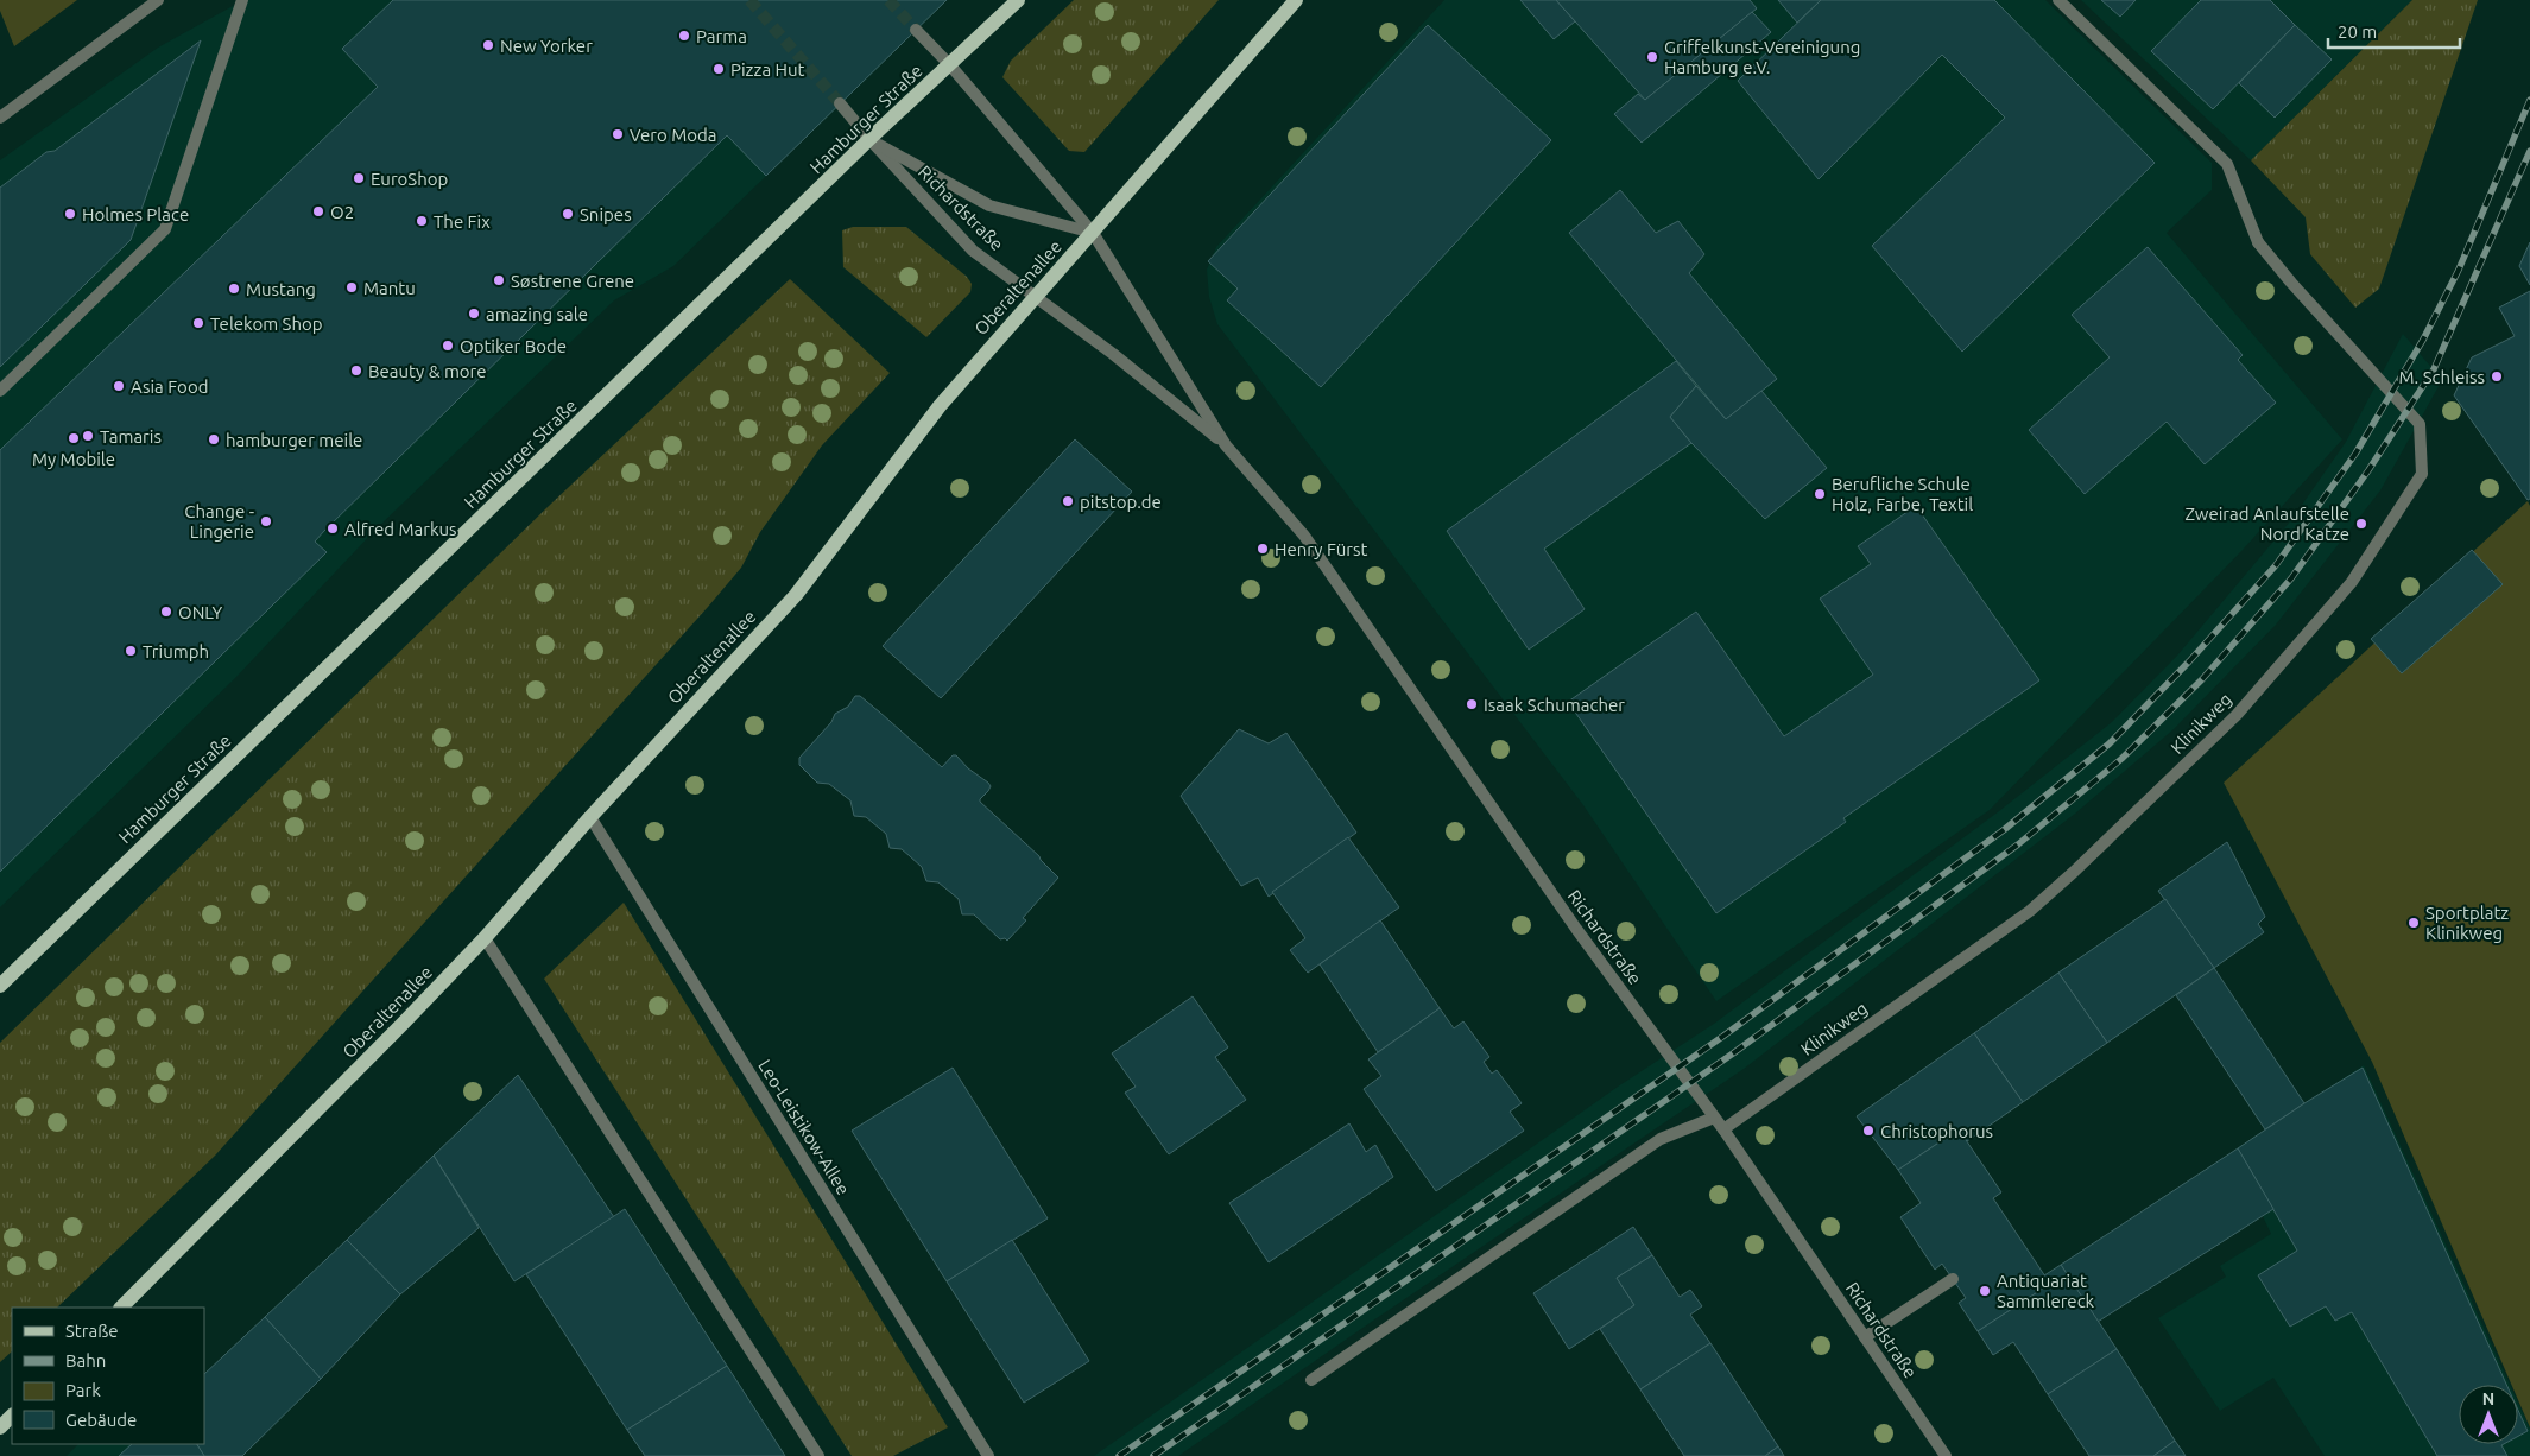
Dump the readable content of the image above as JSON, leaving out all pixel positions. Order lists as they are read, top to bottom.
{
  "streets": {
    "main road": ["Hamburger Straße", "Oberaltenallee"],
    "street": ["Richardstraße", "Klinikweg", "Leo-Leistikow-Allee"]
  },
  "crossings": [
    ["Hamburger Straße", "Richardstraße"],
    ["Richardstraße", "Oberaltenallee"],
    ["Richardstraße", "Klinikweg"],
    ["Oberaltenallee", "Leo-Leistikow-Allee"]
  ],
  "places": [
    "Parma",
    "New Yorker",
    "Griffelkunst-Vereinigung Hamburg e.V.",
    "Pizza Hut",
    "Vero Moda",
    "EuroShop",
    "O2",
    "Holmes Place",
    "Snipes",
    "The Fix",
    "Søstrene Grene",
    "Mantu",
    "Mustang",
    "amazing sale",
    "Telekom Shop",
    "Optiker Bode",
    "Beauty & more",
    "M. Schleiss",
    "Asia Food",
    "Tamaris",
    "My Mobile",
    "hamburger meile",
    "Berufliche Schule Holz, Farbe, Textil",
    "pitstop.de",
    "Change - Lingerie",
    "Zweirad Anlaufstelle Nord Katze",
    "Alfred Markus",
    "Henry Fürst",
    "ONLY",
    "Triumph",
    "Isaak Schumacher",
    "Sportplatz Klinikweg",
    "Christophorus",
    "Antiquariat Sammlereck"
  ],
  "legend": [
    "Straße",
    "Bahn",
    "Park",
    "Gebäude"
  ],
  "scale_bar": "20 m",
  "north": "top"
}
